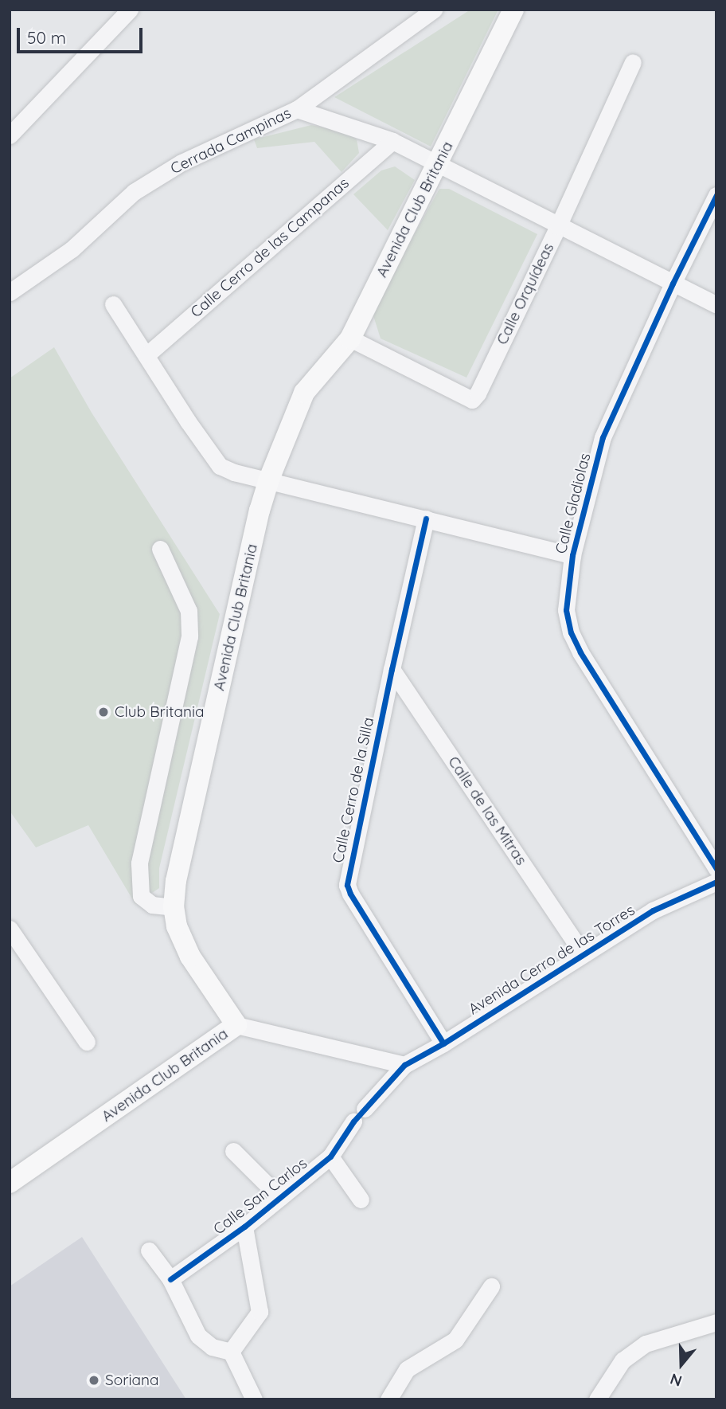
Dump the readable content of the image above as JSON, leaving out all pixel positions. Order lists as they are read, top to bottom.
{
  "streets": {
    "main road": ["Avenida Club Britania"],
    "street": [
      "Cerrada Campinas",
      "Calle Cerro de las Campanas",
      "Calle Orquídeas",
      "Calle Gladiolas",
      "Calle Cerro de la Silla",
      "Calle de las Mitras",
      "Avenida Cerro de las Torres",
      "Calle San Carlos"
    ]
  },
  "crossings": [
    ["Cerrada Campinas", "Avenida Club Britania"],
    ["Cerrada Campinas", "Calle Cerro de las Campanas"],
    ["Cerrada Campinas", "Calle Orquídeas"],
    ["Cerrada Campinas", "Calle Gladiolas"],
    ["Avenida Club Britania", "Calle Orquídeas"],
    ["Calle Cerro de la Silla", "Calle de las Mitras"],
    ["Calle Cerro de la Silla", "Avenida Cerro de las Torres"],
    ["Calle de las Mitras", "Avenida Cerro de las Torres"],
    ["Avenida Cerro de las Torres", "Calle San Carlos"]
  ],
  "places": ["Club Britania", "Soriana"],
  "scale_bar": "50 m",
  "north": "bottom"
}
